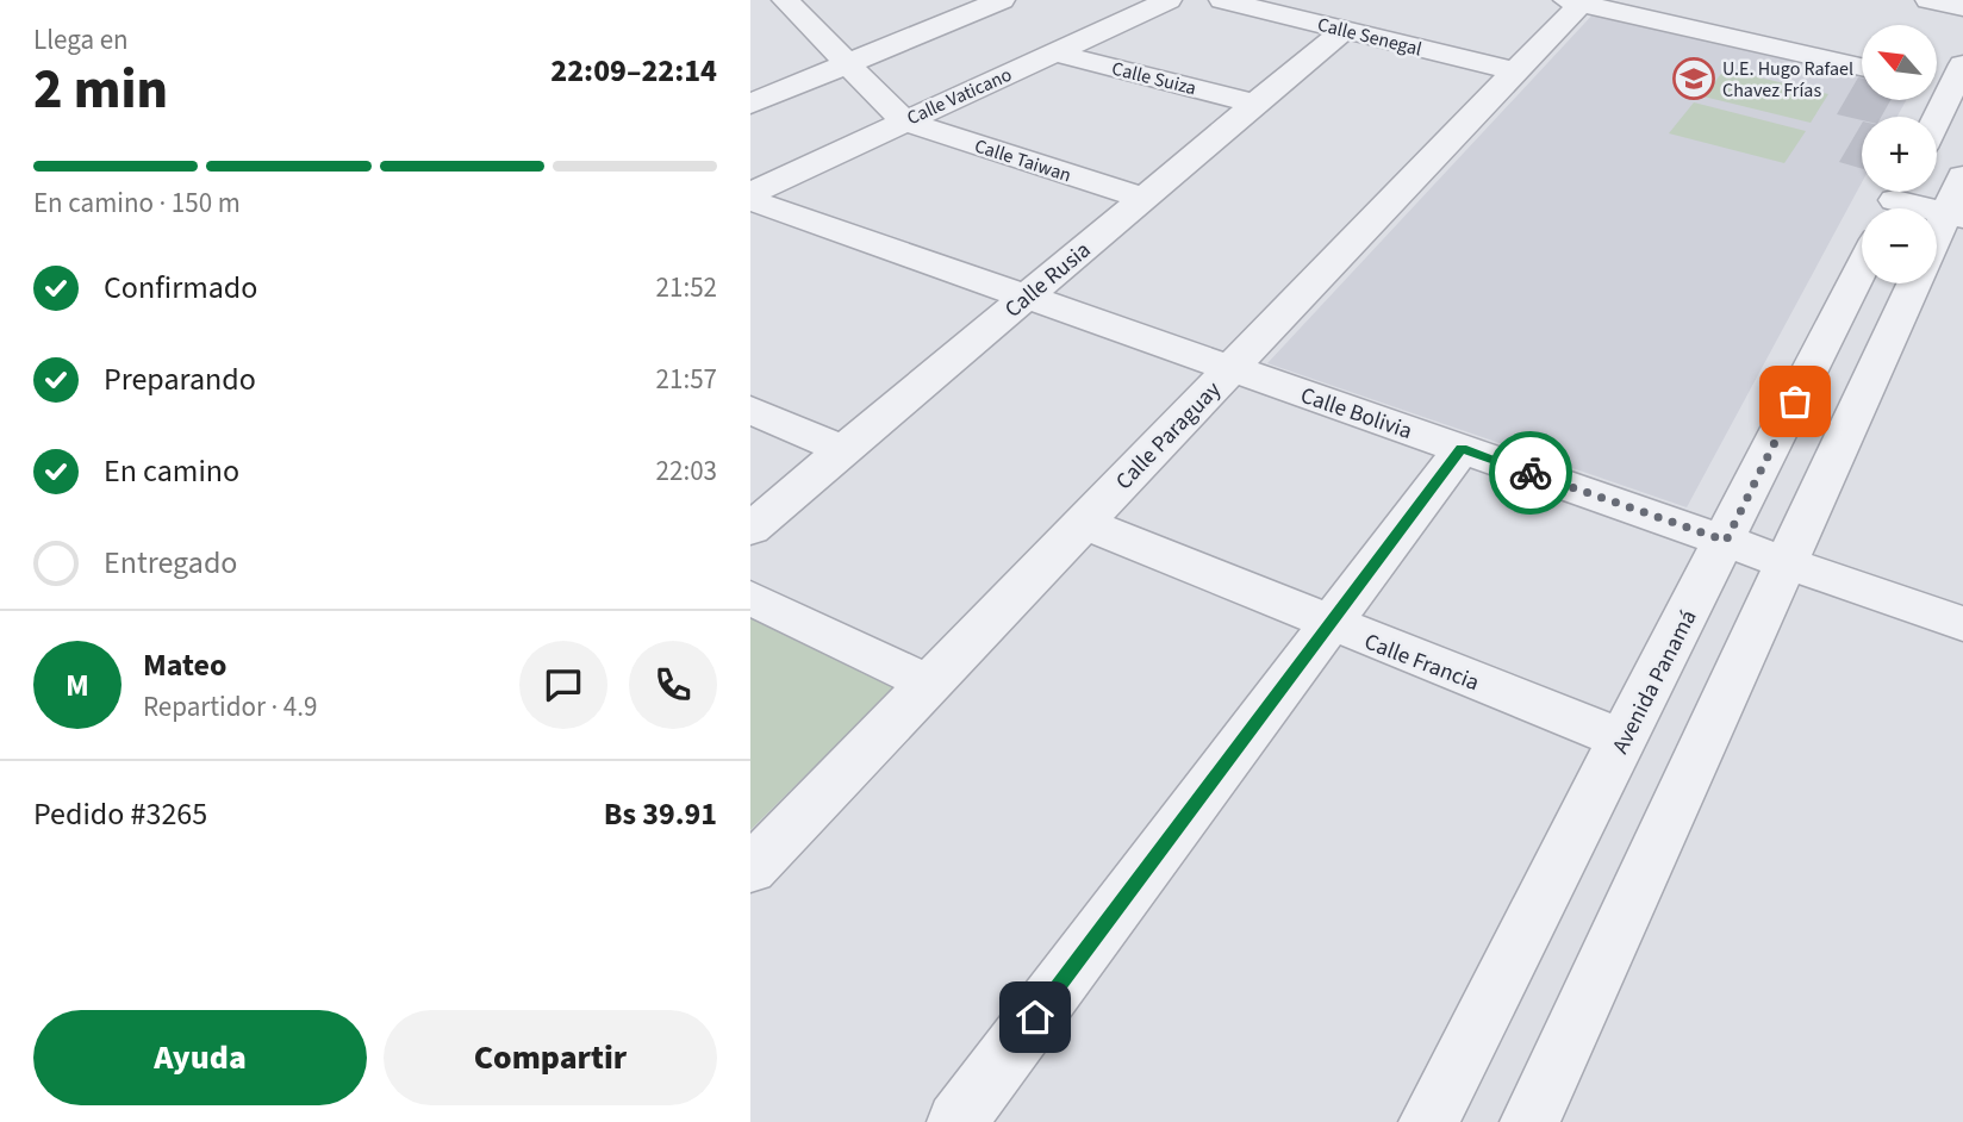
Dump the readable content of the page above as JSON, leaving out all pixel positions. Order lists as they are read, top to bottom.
{
  "streets": {
    "street": [
      "Calle Senegal",
      "Calle Suiza",
      "Calle Vaticano",
      "Calle Taiwan",
      "Calle Rusia",
      "Calle Bolivia",
      "Calle Paraguay",
      "Calle Francia",
      "Avenida Panamá"
    ]
  },
  "crossings": [
    ["Calle Senegal", "Calle Rusia"],
    ["Calle Senegal", "Calle Paraguay"],
    ["Calle Suiza", "Calle Vaticano"],
    ["Calle Suiza", "Calle Rusia"],
    ["Calle Vaticano", "Calle Taiwan"],
    ["Calle Taiwan", "Calle Rusia"],
    ["Calle Rusia", "Calle Bolivia"],
    ["Calle Bolivia", "Calle Paraguay"],
    ["Calle Bolivia", "Avenida Panamá"],
    ["Calle Paraguay", "Calle Francia"],
    ["Calle Francia", "Avenida Panamá"]
  ],
  "places": {
    "school or university": ["U.E. Hugo Rafael Chavez Frías"]
  },
  "north": "top left",
  "page": {
    "heading": ["2 min", "Llega en", "22:09–22:14"],
    "panel": [
      "Mateo",
      "Repartidor · 4.9",
      "Pedido #3265",
      "Bs 39.91"
    ],
    "map_buttons": ["+", "−"],
    "bar": "En camino · 150 m",
    "list": [
      ["Confirmado", "21:52"],
      ["Preparando", "21:57"],
      ["En camino", "22:03"],
      "Entregado"
    ],
    "round": "M",
    "buttons": ["Ayuda", "Compartir"]
  }
}
